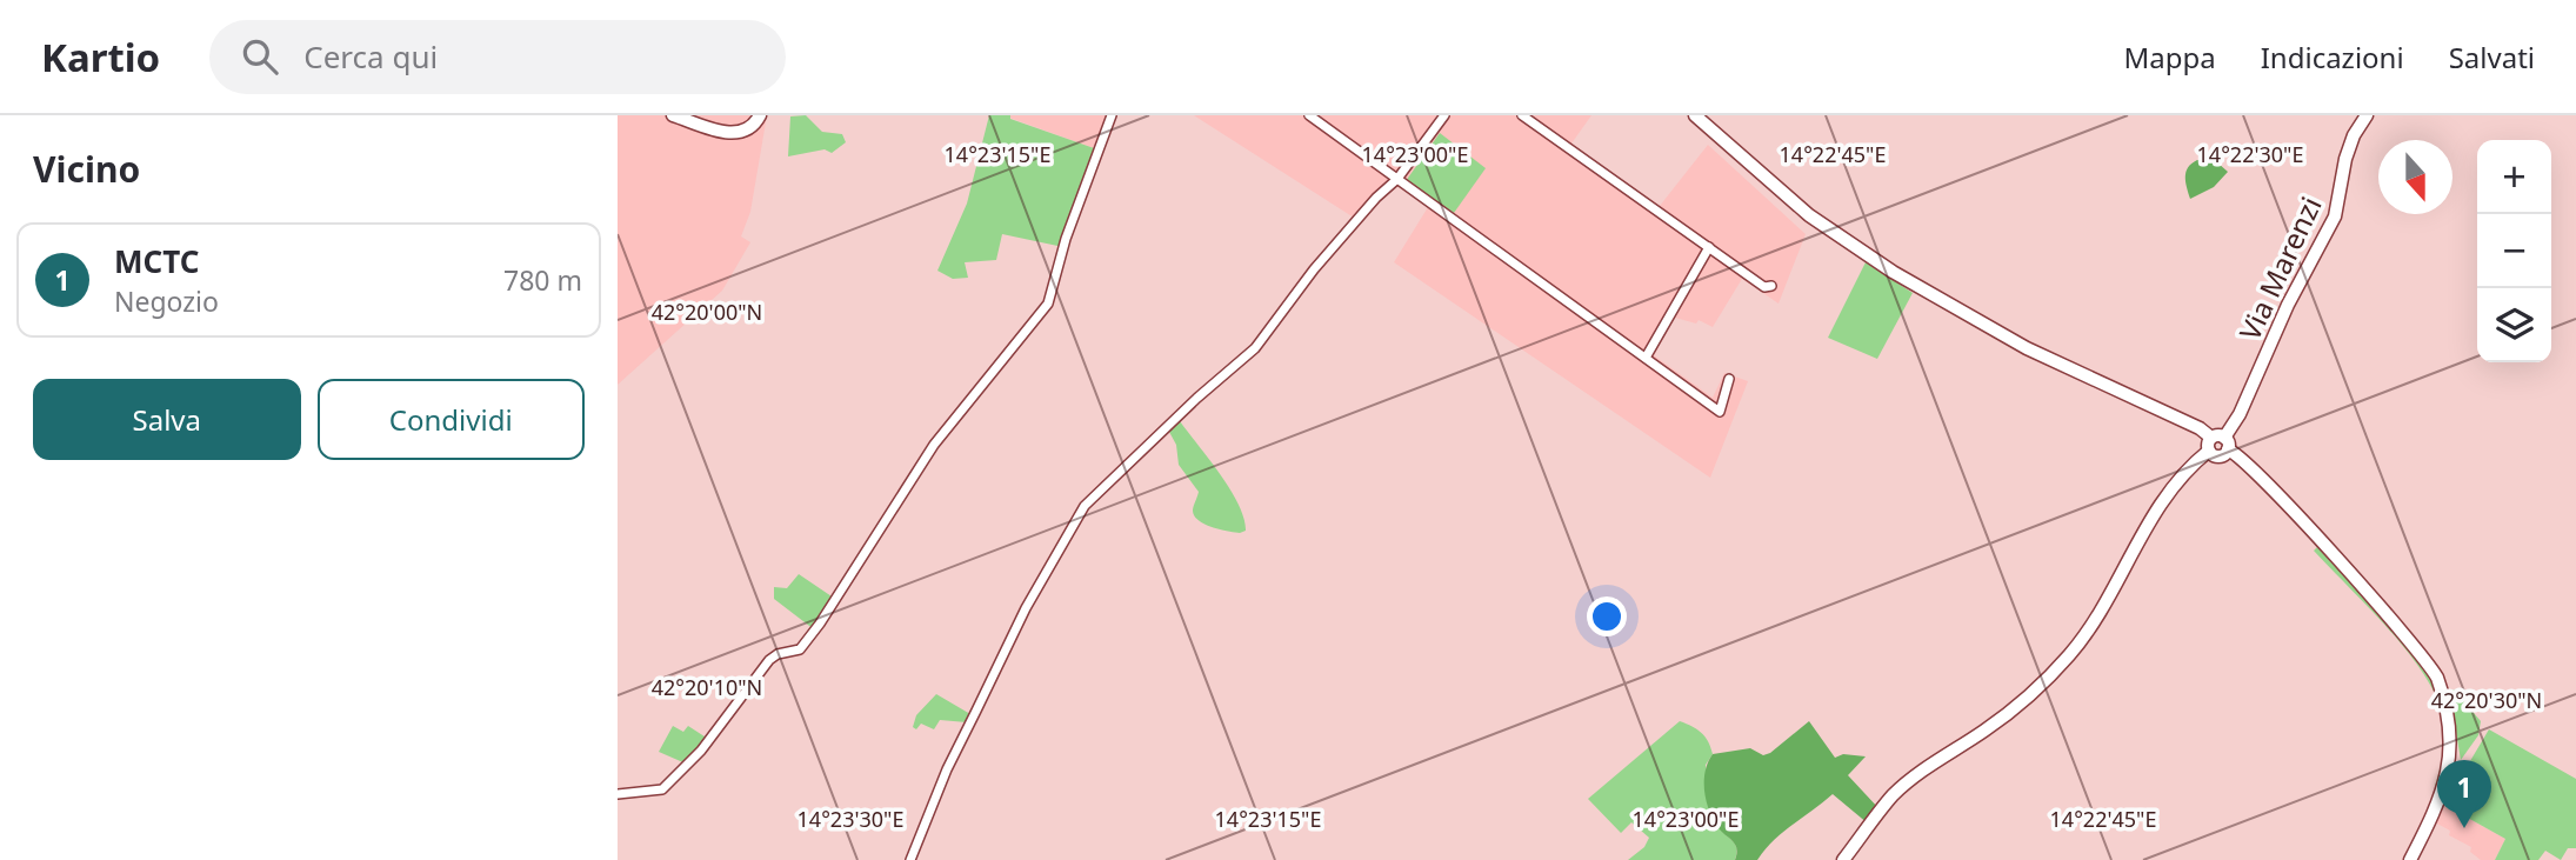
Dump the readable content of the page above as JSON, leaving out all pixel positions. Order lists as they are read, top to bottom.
{
  "streets": {
    "main road": ["Via Marenzi"]
  },
  "north": "bottom",
  "page": {
    "header": "Kartio",
    "search": "Cerca qui",
    "nav": ["Mappa", "Indicazioni", "Salvati"],
    "heading": "Vicino",
    "map_buttons": ["+", "−"],
    "list": [
      {
        "mark": "1",
        "name": "MCTC",
        "note": "Negozio",
        "value": "780 m"
      }
    ],
    "buttons": ["Salva", "Condividi"],
    "pins": "1"
  },
  "coordinates": [
    "14°23'15\"E",
    "14°23'00\"E",
    "14°22'45\"E",
    "14°22'30\"E",
    "42°20'00\"N",
    "42°20'10\"N",
    "42°20'30\"N",
    "14°23'30\"E"
  ]
}
